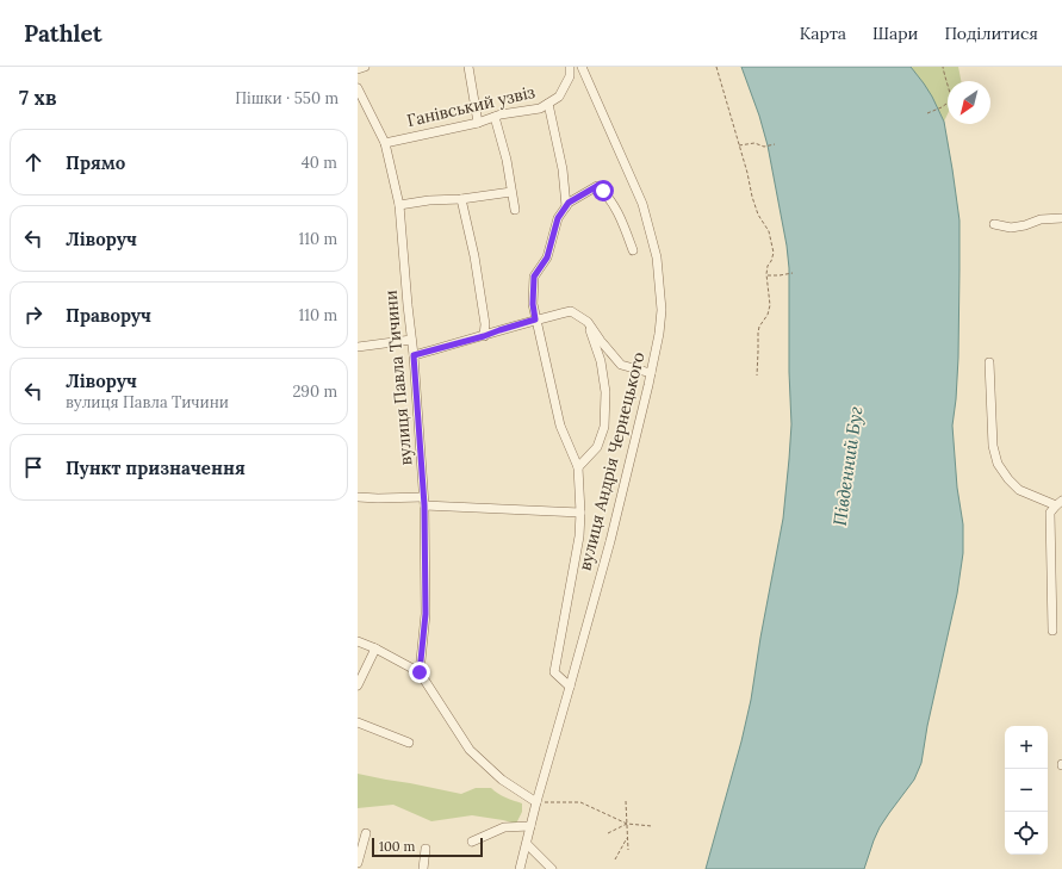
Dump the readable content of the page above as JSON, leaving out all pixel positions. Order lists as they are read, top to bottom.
{
  "streets": {
    "street": ["Ганівський узвіз", "вулиця Павла Тичини", "вулиця Андрія Чернецького"]
  },
  "crossings": [
    ["Ганівський узвіз", "вулиця Павла Тичини"]
  ],
  "water": ["Південний Буг"],
  "scale_bar": "100 m",
  "north": "bottom left",
  "page": {
    "header": "Pathlet",
    "nav": ["Карта", "Шари", "Поділитися"],
    "heading": ["7 хв", "Пішки · 550 m"],
    "list": [
      ["Прямо", "40 m"],
      ["Ліворуч", "110 m"],
      ["Праворуч", "110 m"],
      ["Ліворуч", "вулиця Павла Тичини", "290 m"],
      "Пункт призначення"
    ],
    "map_buttons": ["+", "−"],
    "scale": "100 m"
  }
}
